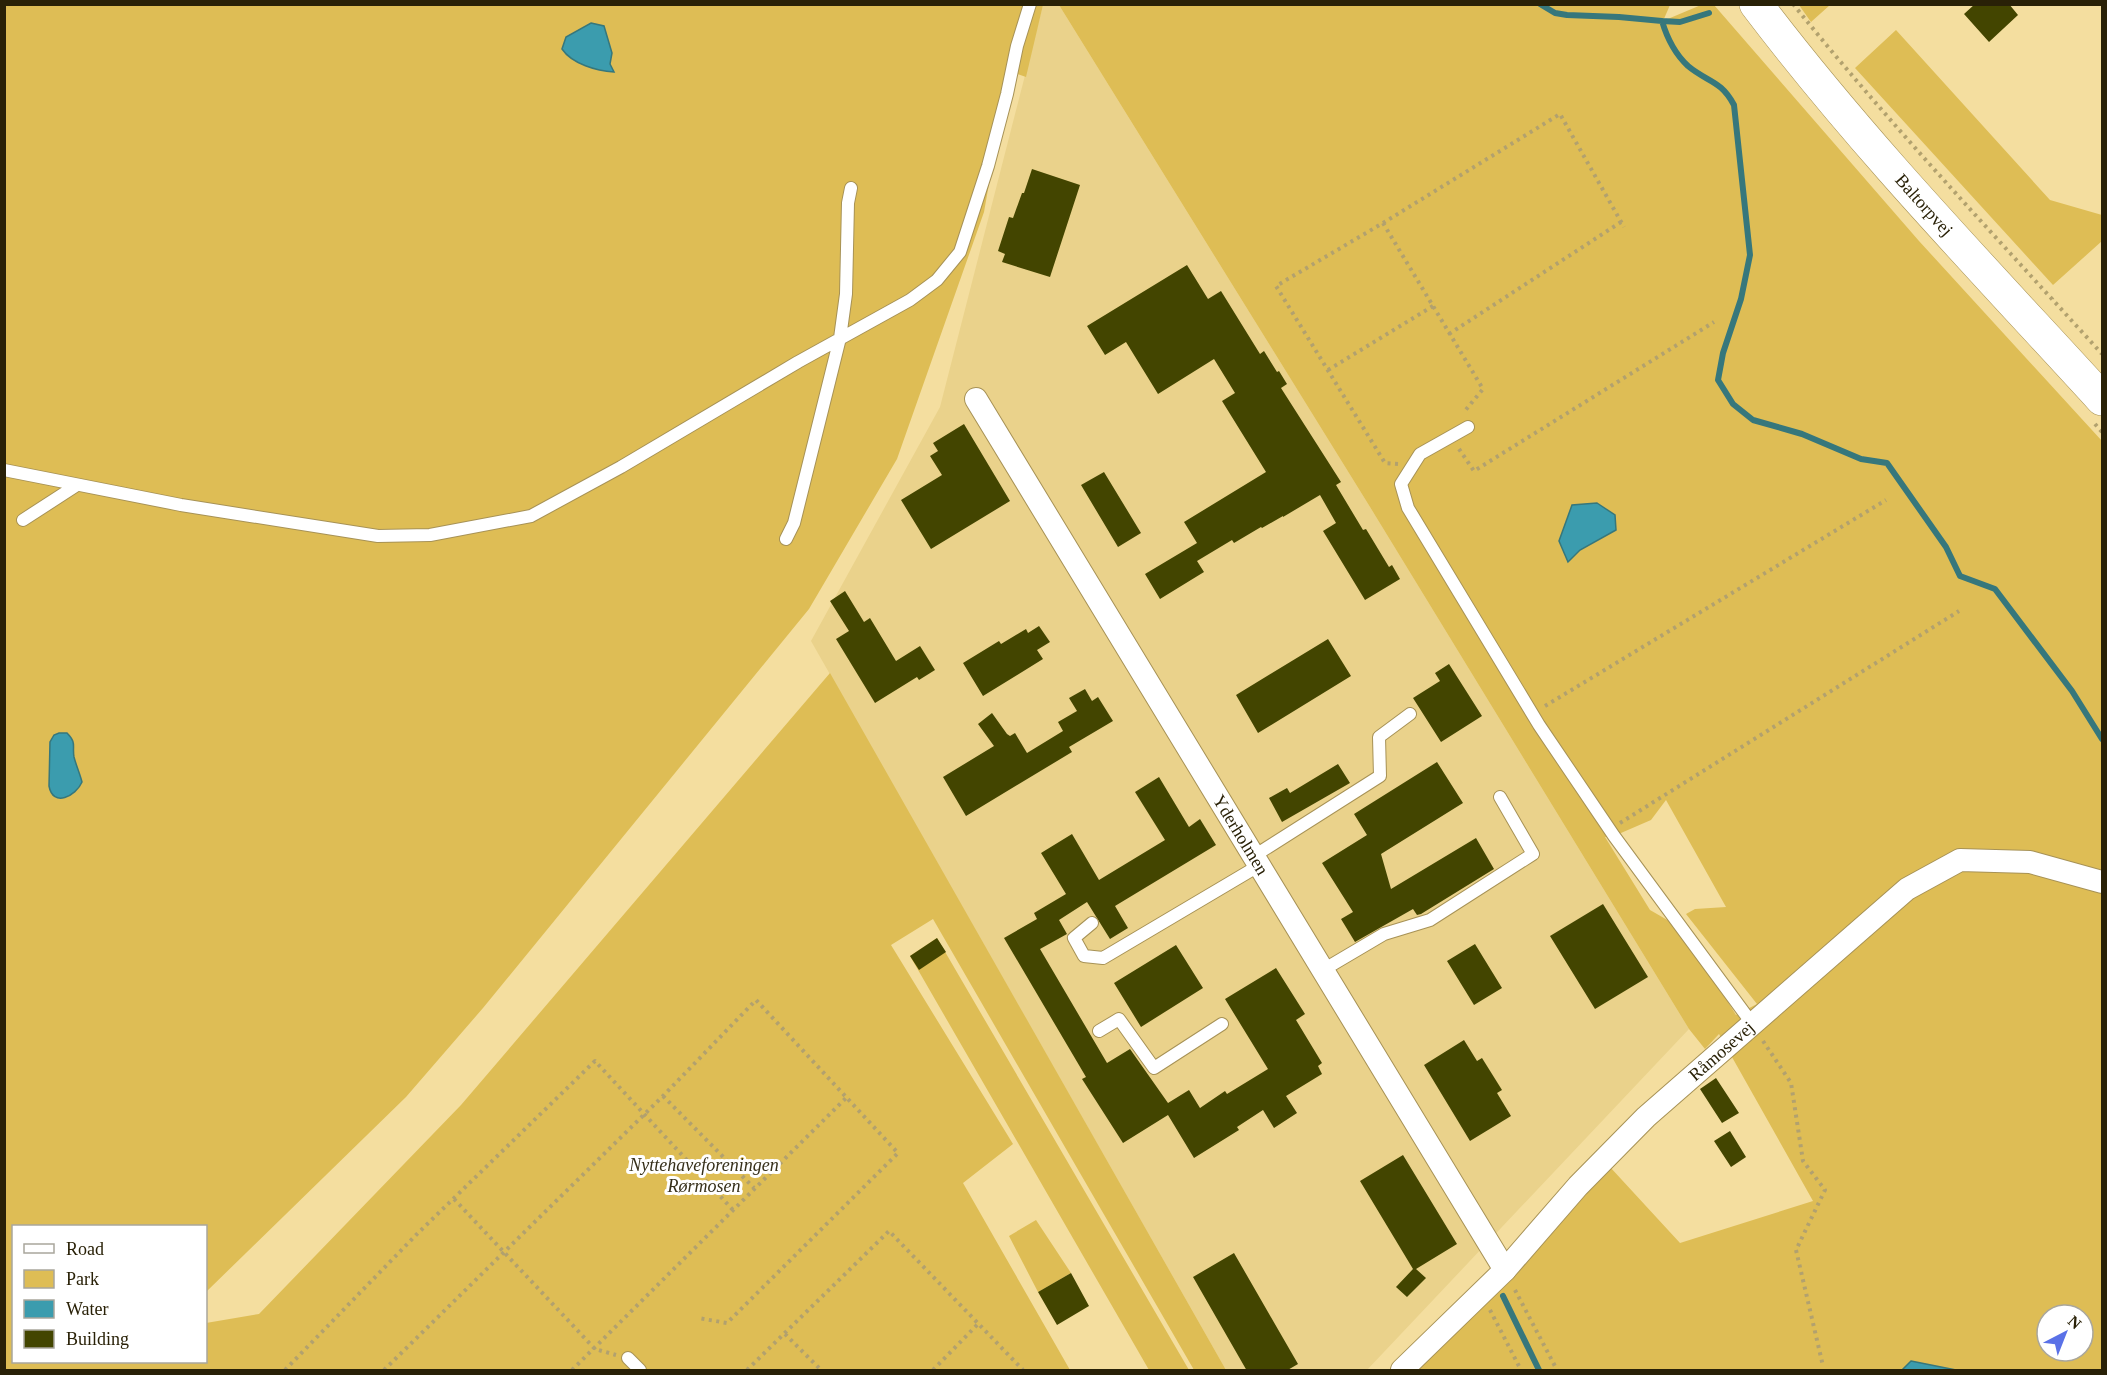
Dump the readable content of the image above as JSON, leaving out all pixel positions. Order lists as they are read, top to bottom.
{
  "streets": {
    "street": ["Baltorpvej", "Yderholmen", "Råmosevej"]
  },
  "crossings": [
    ["Yderholmen", "Råmosevej"]
  ],
  "parks": ["Nyttehaveforeningen Rørmosen"],
  "legend": [
    "Road",
    "Park",
    "Water",
    "Building"
  ],
  "north": "top right"
}
